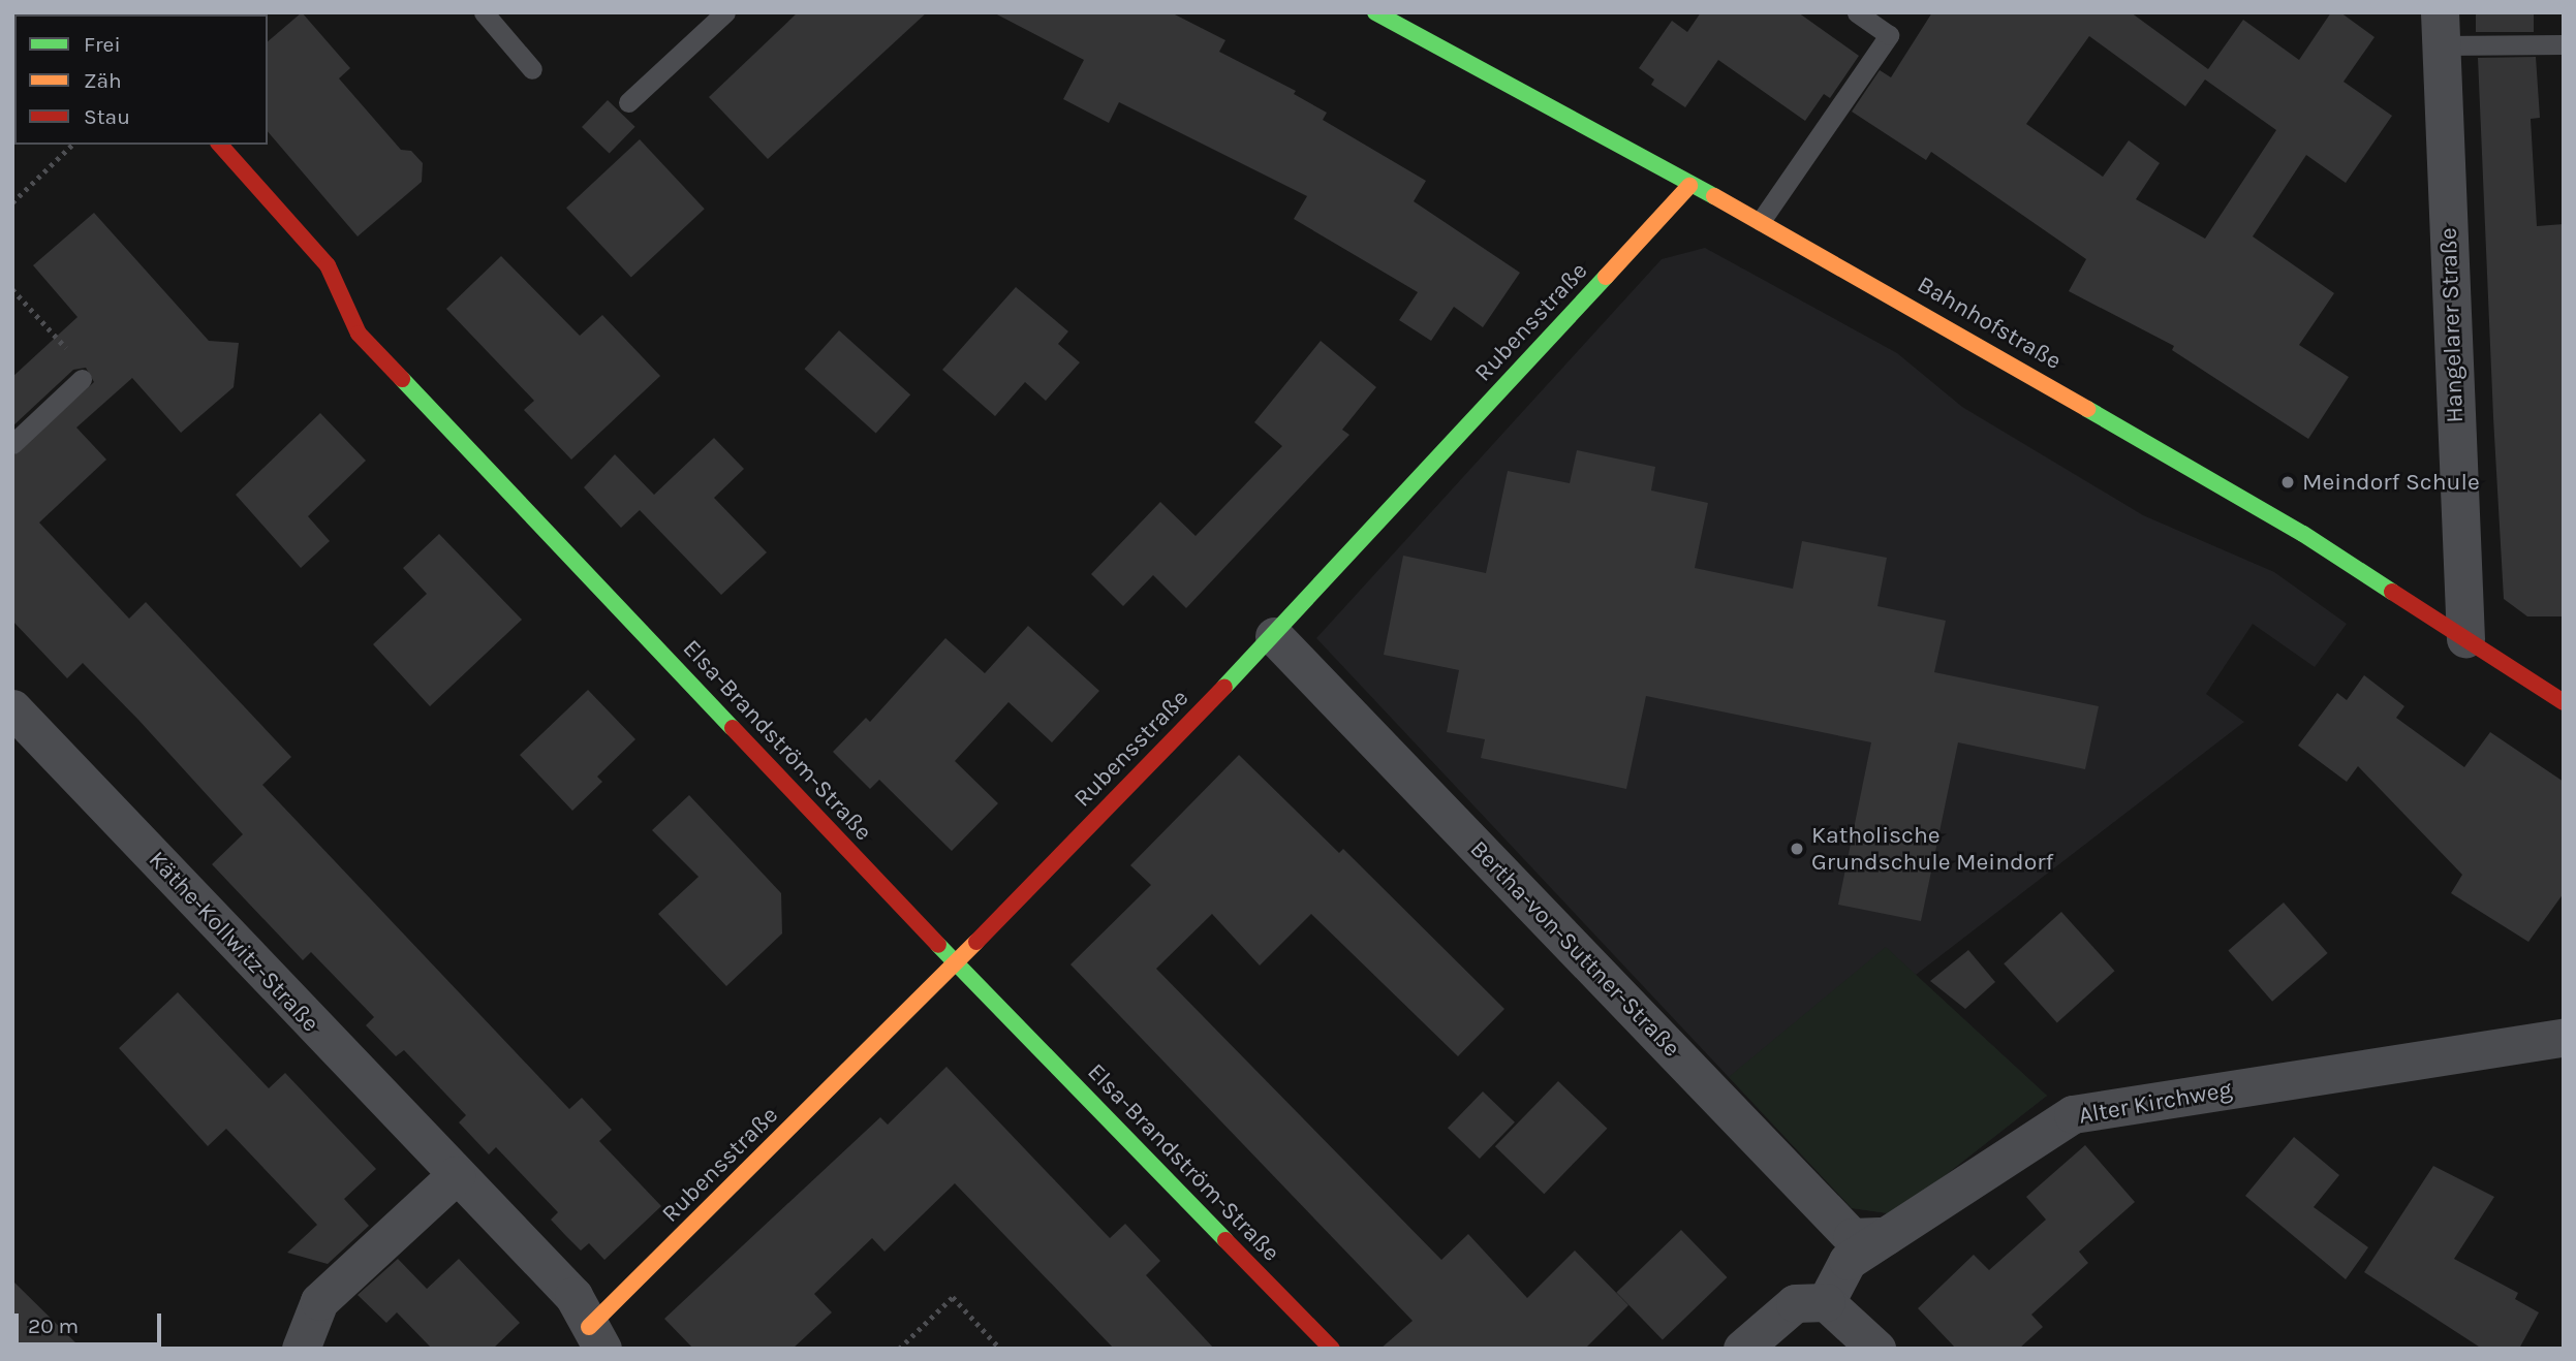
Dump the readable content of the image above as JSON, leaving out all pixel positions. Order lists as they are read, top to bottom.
{
  "streets": {
    "street": [
      "Rubensstraße",
      "Bahnhofstraße",
      "Hangelarer Straße",
      "Elsa-Brandström-Straße",
      "Käthe-Kollwitz-Straße",
      "Bertha-von-Suttner-Straße",
      "Alter Kirchweg"
    ]
  },
  "crossings": [
    ["Rubensstraße", "Bahnhofstraße"],
    ["Rubensstraße", "Elsa-Brandström-Straße"],
    ["Rubensstraße", "Käthe-Kollwitz-Straße"],
    ["Rubensstraße", "Bertha-von-Suttner-Straße"],
    ["Bahnhofstraße", "Hangelarer Straße"],
    ["Bertha-von-Suttner-Straße", "Alter Kirchweg"]
  ],
  "places": ["Meindorf Schule", "Katholische Grundschule Meindorf"],
  "legend": ["Frei", "Zäh", "Stau"],
  "scale_bar": "20 m"
}
